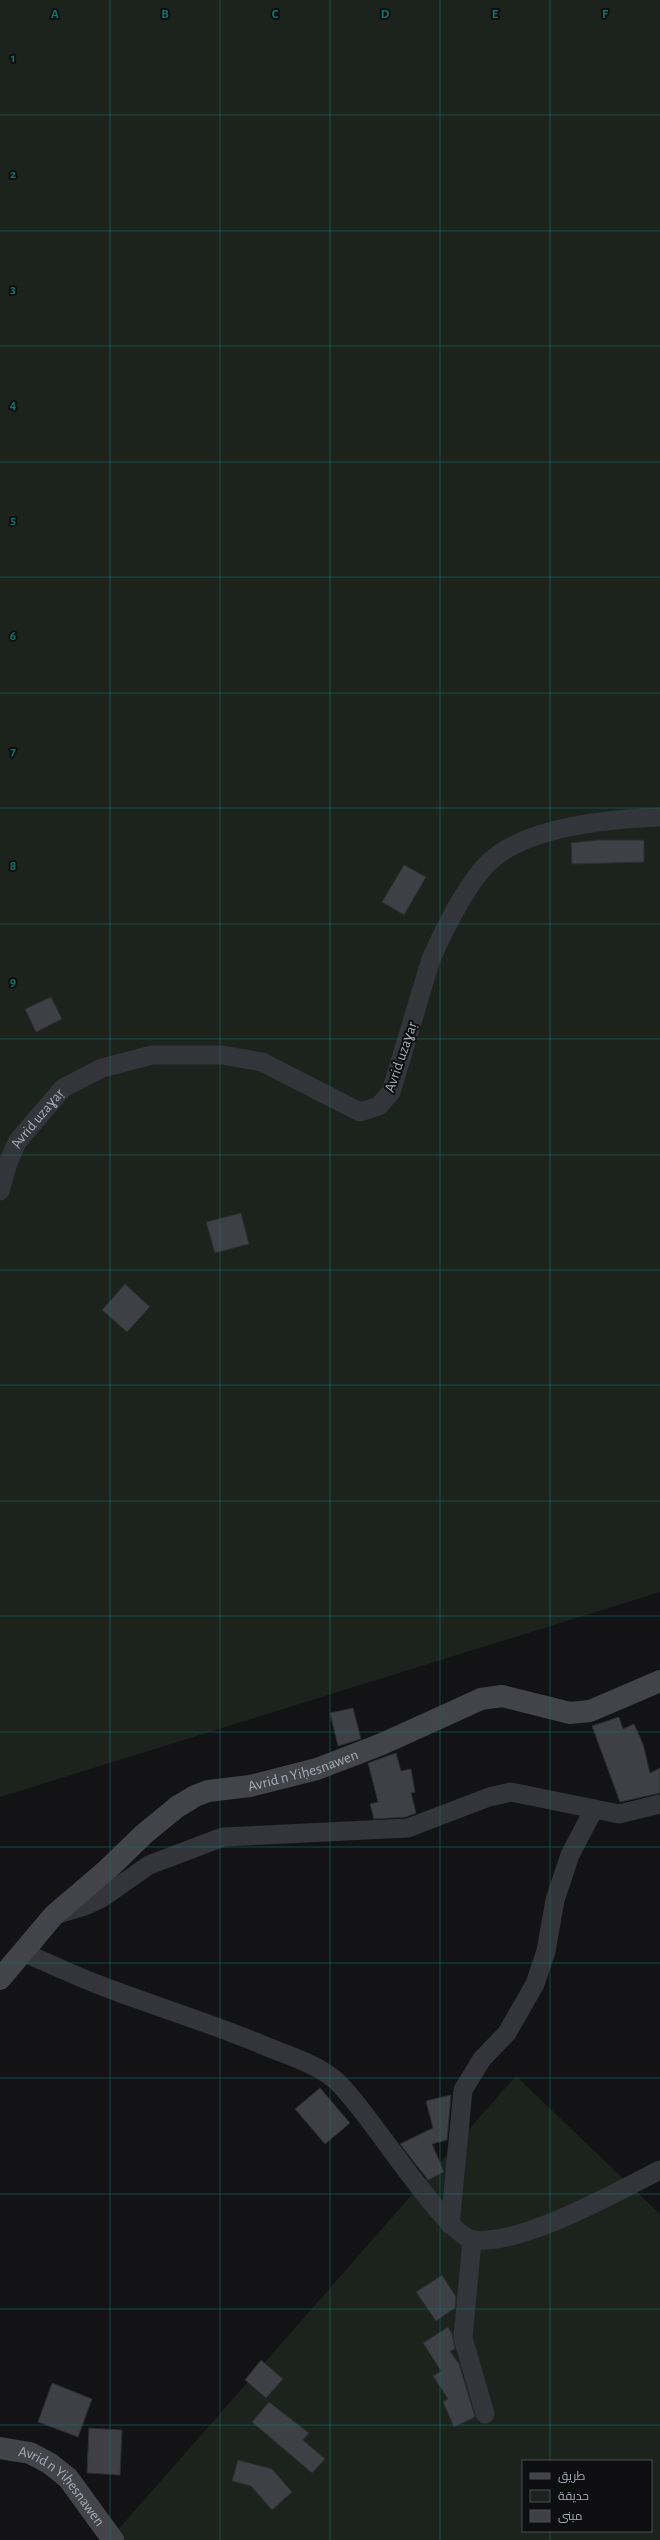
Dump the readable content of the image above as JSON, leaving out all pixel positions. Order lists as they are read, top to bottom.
{
  "streets": {
    "street": ["Avrid uzaɣaṛ", "Avrid n Yiḥesnawen"]
  },
  "legend": ["طريق", "حديقة", "مبنى"],
  "grid": {
    "columns": [
      "A",
      "B",
      "C",
      "D",
      "E",
      "F"
    ],
    "rows": [
      "1",
      "2",
      "3",
      "4",
      "5",
      "6",
      "7",
      "8",
      "9"
    ]
  }
}
